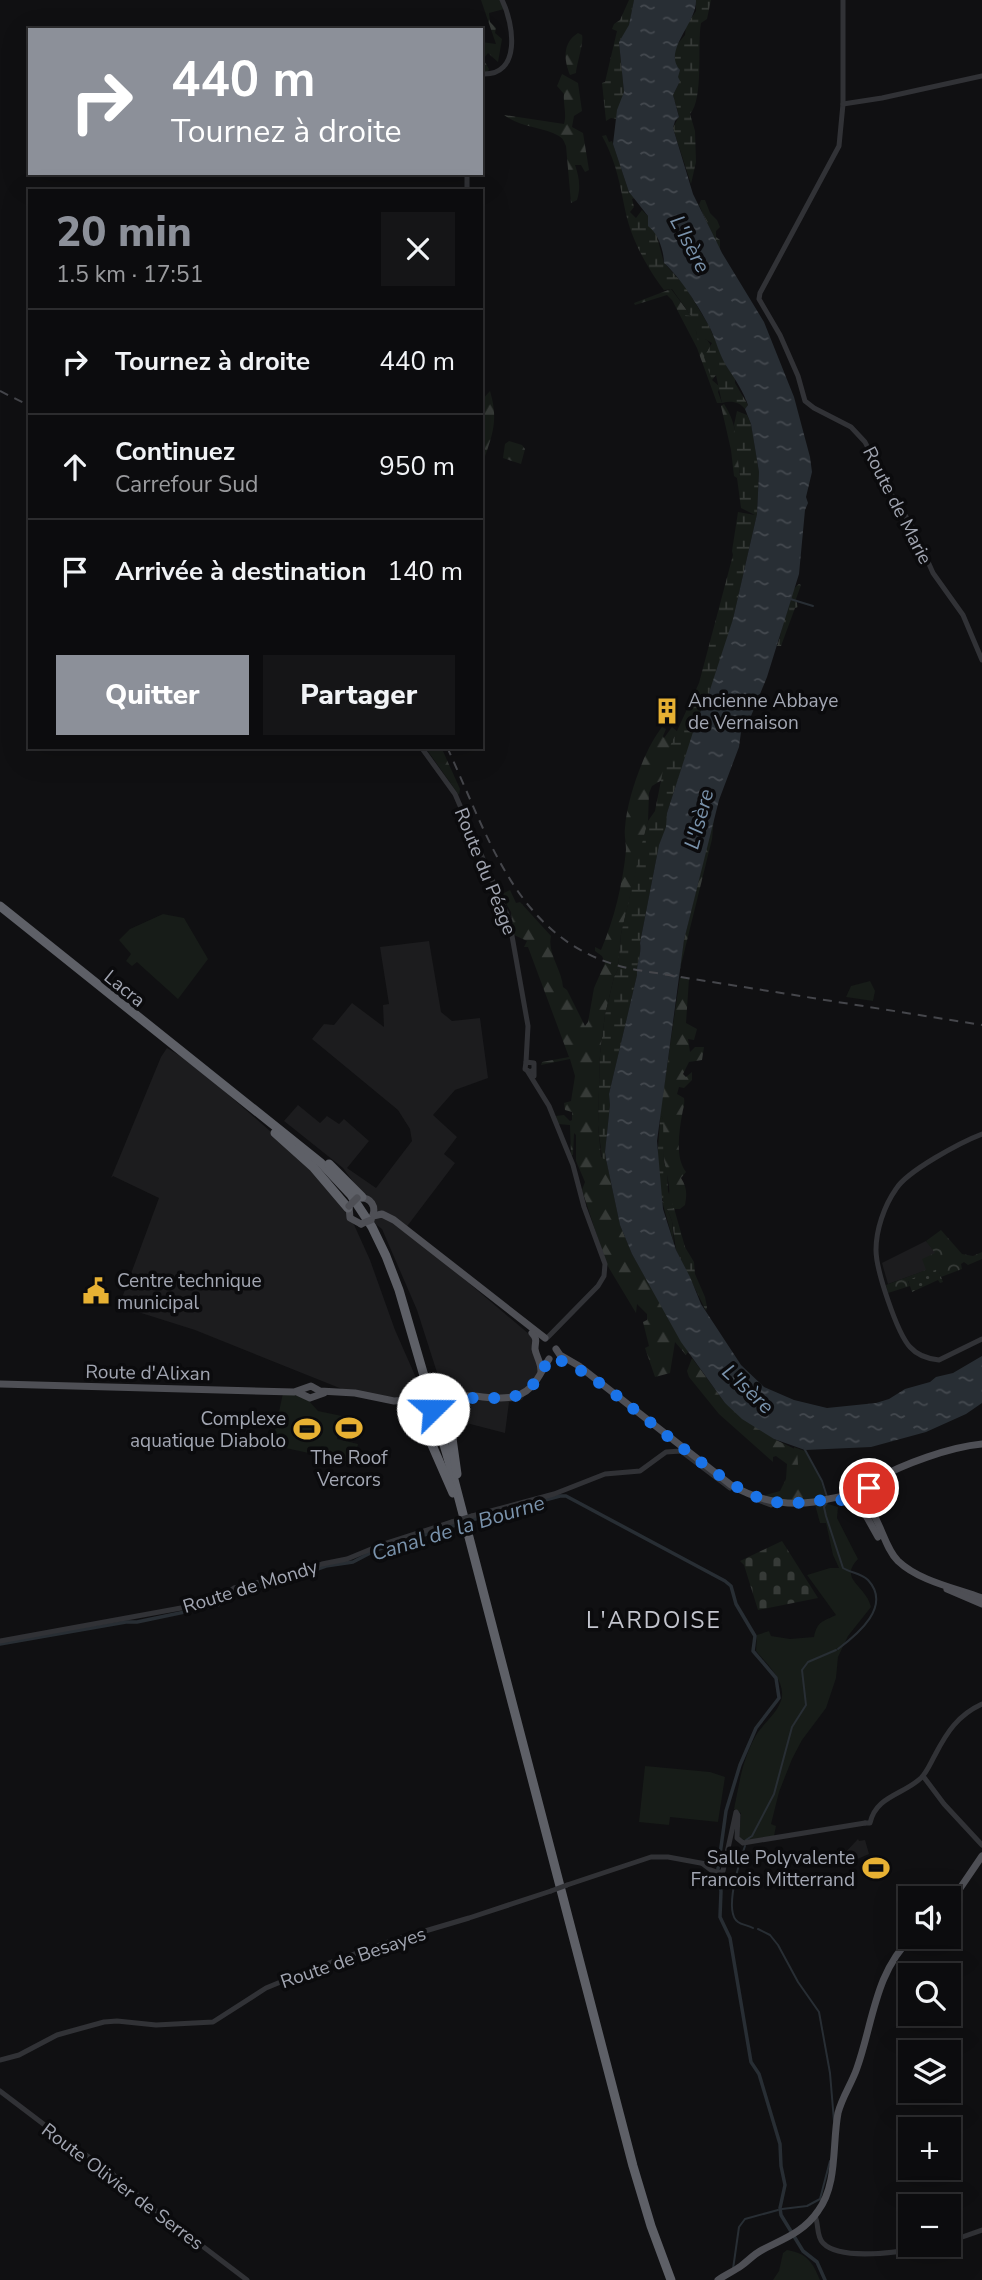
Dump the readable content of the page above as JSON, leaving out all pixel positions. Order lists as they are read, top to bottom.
{
  "streets": {
    "highway": ["Lacra"],
    "main road": ["Route d'Alixan"],
    "street": [
      "Route de Marie",
      "Route du Péage",
      "Route de Mondy",
      "Route de Besayes",
      "Route Olivier de Serres"
    ]
  },
  "districts": ["L'ARDOISE"],
  "water": ["L'Isère", "Canal de la Bourne"],
  "places": {
    "building": ["Ancienne Abbaye de Vernaison"],
    "public building": ["Centre technique municipal"],
    "sports": ["The Roof Vercors", "Complexe aquatique Diabolo", "Salle Polyvalente Francois Mitterrand"]
  },
  "page": {
    "turn": ["440 m", "Tournez à droite"],
    "heading": ["20 min", "1.5 km · 17:51"],
    "list": [
      {
        "name": "Tournez à droite",
        "value": "440 m"
      },
      {
        "name": "Continuez",
        "note": "Carrefour Sud",
        "value": "950 m"
      },
      {
        "name": "Arrivée à destination",
        "value": "140 m"
      }
    ],
    "buttons": ["Quitter", "Partager"],
    "map_buttons": ["+", "−"]
  }
}
